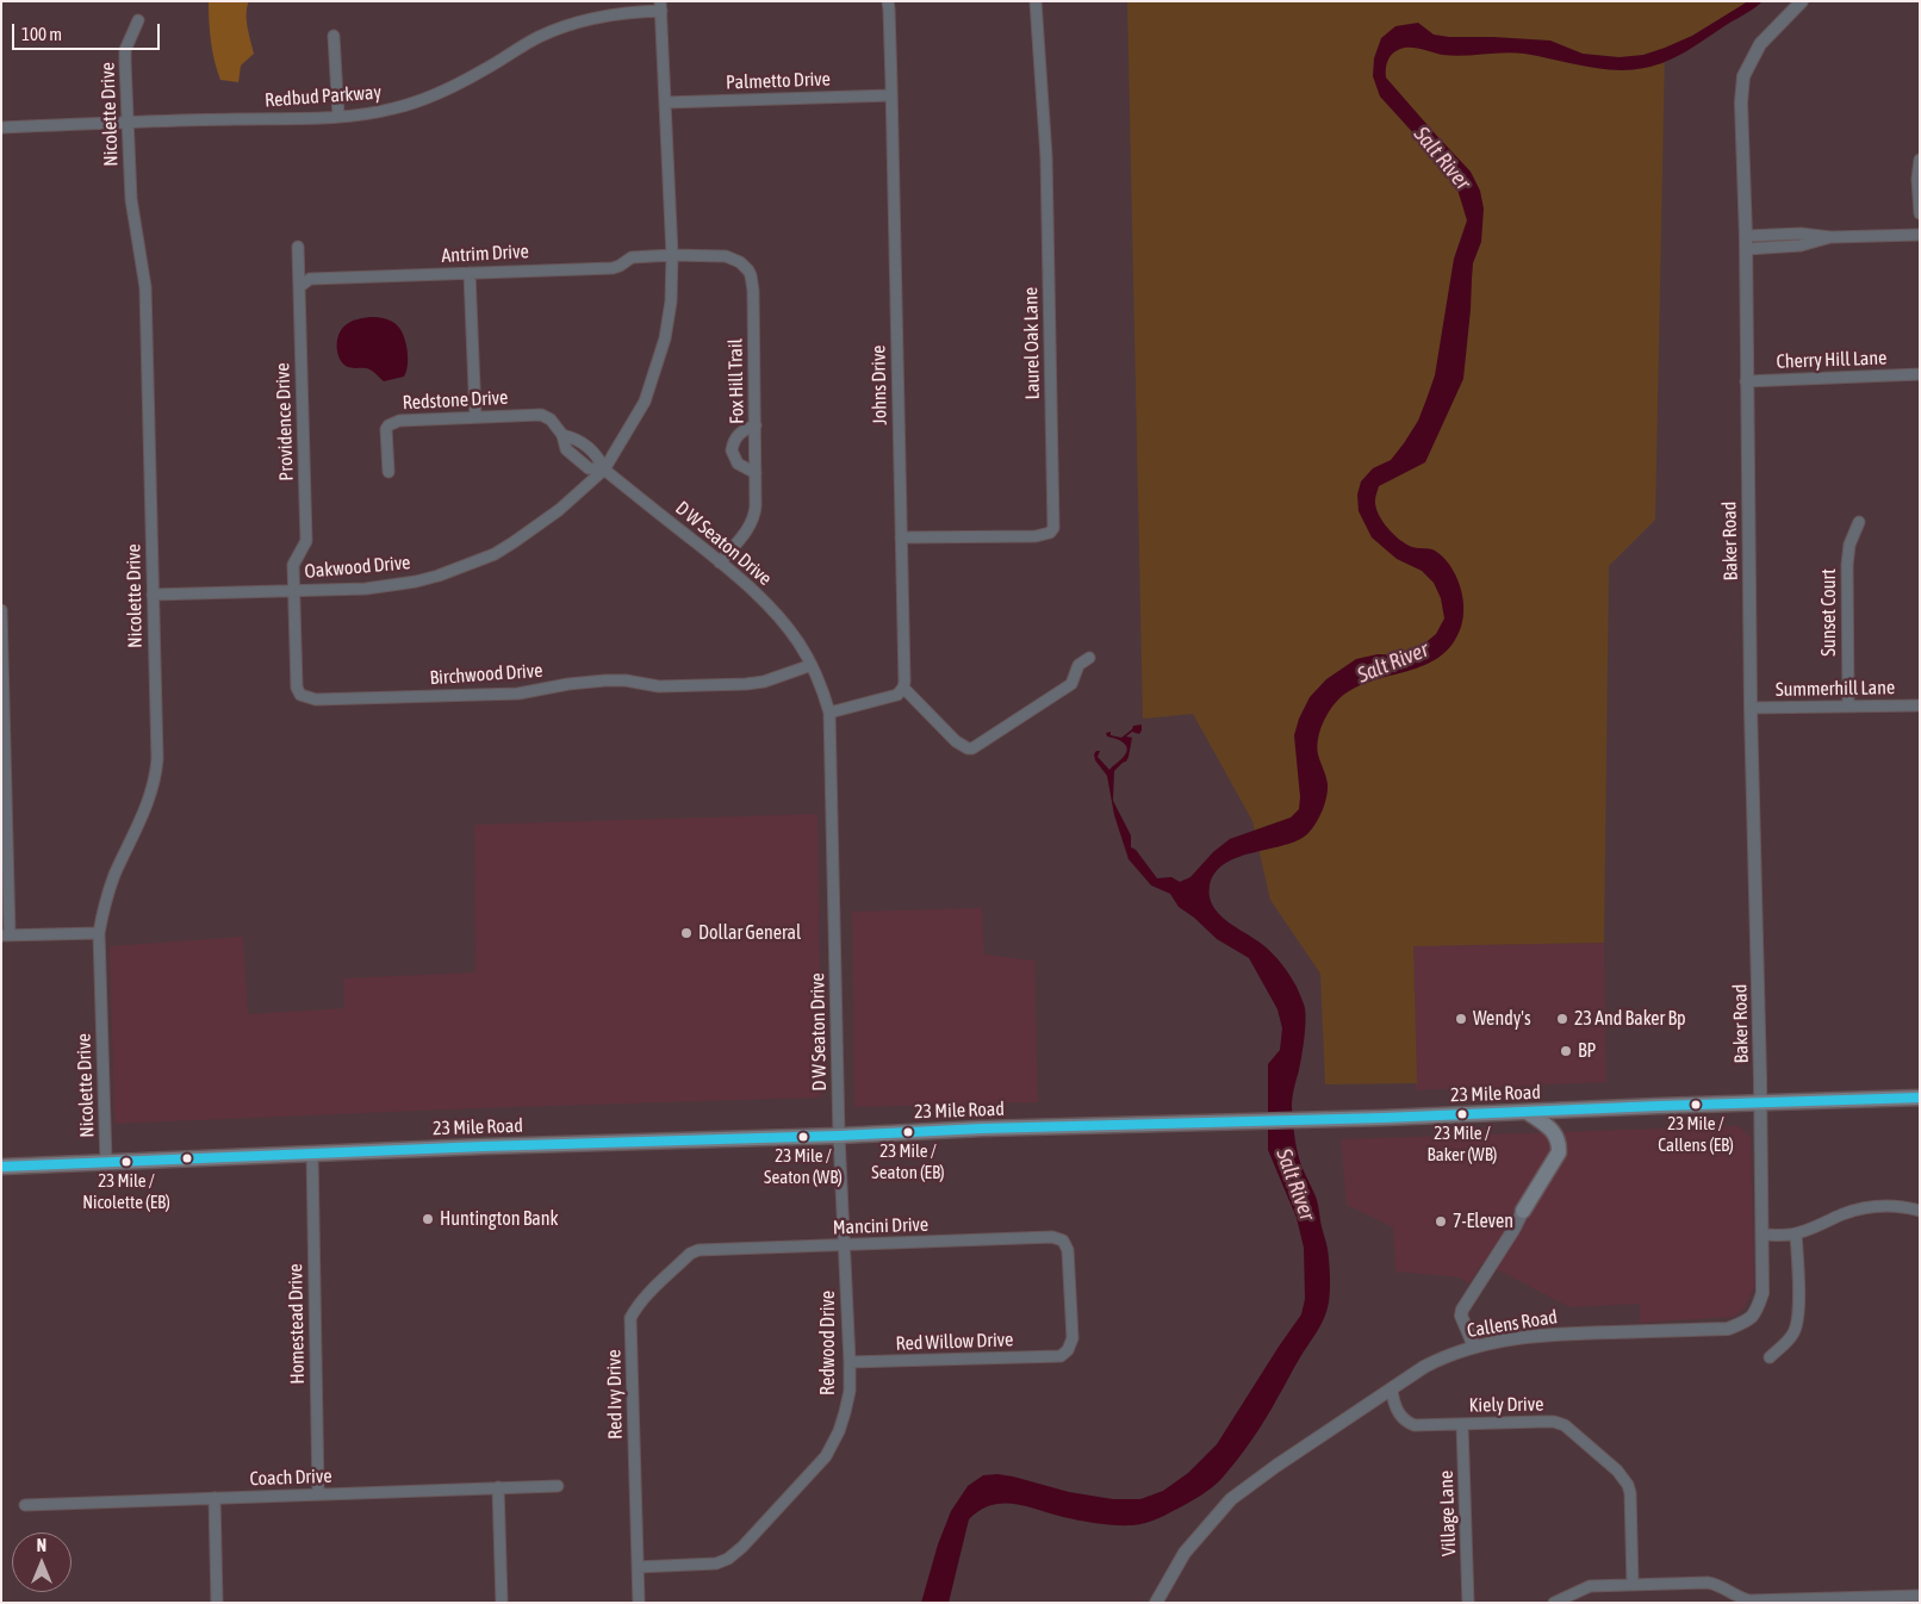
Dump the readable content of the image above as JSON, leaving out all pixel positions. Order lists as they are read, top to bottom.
{
  "streets": {
    "main road": ["23 Mile Road"],
    "street": [
      "Palmetto Drive",
      "Redbud Parkway",
      "Nicolette Drive",
      "Antrim Drive",
      "Laurel Oak Lane",
      "Cherry Hill Lane",
      "Fox Hill Trail",
      "Johns Drive",
      "Redstone Drive",
      "Providence Drive",
      "Baker Road",
      "D W Seaton Drive",
      "Oakwood Drive",
      "Sunset Court",
      "Birchwood Drive",
      "Summerhill Lane",
      "Mancini Drive",
      "Homestead Drive",
      "Callens Road",
      "Red Willow Drive",
      "Redwood Drive",
      "Red Ivy Drive",
      "Kiely Drive",
      "Coach Drive",
      "Village Lane"
    ]
  },
  "crossings": [
    ["Palmetto Drive", "Johns Drive"],
    ["Redbud Parkway", "Nicolette Drive"],
    ["Nicolette Drive", "Oakwood Drive"],
    ["Nicolette Drive", "23 Mile Road"],
    ["Antrim Drive", "Fox Hill Trail"],
    ["Antrim Drive", "Providence Drive"],
    ["Laurel Oak Lane", "Johns Drive"],
    ["Cherry Hill Lane", "Baker Road"],
    ["Fox Hill Trail", "D W Seaton Drive"],
    ["Redstone Drive", "D W Seaton Drive"],
    ["Redstone Drive", "Oakwood Drive"],
    ["Providence Drive", "Oakwood Drive"],
    ["Providence Drive", "Birchwood Drive"],
    ["Baker Road", "Summerhill Lane"],
    ["Baker Road", "23 Mile Road"],
    ["Baker Road", "Callens Road"],
    ["D W Seaton Drive", "Oakwood Drive"],
    ["D W Seaton Drive", "Birchwood Drive"],
    ["D W Seaton Drive", "23 Mile Road"],
    ["D W Seaton Drive", "Redwood Drive"],
    ["Oakwood Drive", "Birchwood Drive"],
    ["Sunset Court", "Summerhill Lane"],
    ["23 Mile Road", "Homestead Drive"],
    ["23 Mile Road", "Callens Road"],
    ["23 Mile Road", "Redwood Drive"],
    ["Mancini Drive", "Red Willow Drive"],
    ["Mancini Drive", "Redwood Drive"],
    ["Mancini Drive", "Red Ivy Drive"],
    ["Homestead Drive", "Coach Drive"],
    ["Callens Road", "Kiely Drive"],
    ["Red Willow Drive", "Redwood Drive"],
    ["Redwood Drive", "Red Ivy Drive"],
    ["Kiely Drive", "Village Lane"]
  ],
  "water": ["Salt River"],
  "places": [
    "Dollar General",
    "Wendy's",
    "23 And Baker Bp",
    "BP",
    "23 Mile / Callens (EB)",
    "23 Mile / Baker (WB)",
    "23 Mile / Seaton (EB)",
    "23 Mile / Seaton (WB)",
    "23 Mile / Nicolette (EB)",
    "Huntington Bank",
    "7-Eleven"
  ],
  "scale_bar": "100 m",
  "north": "top"
}
